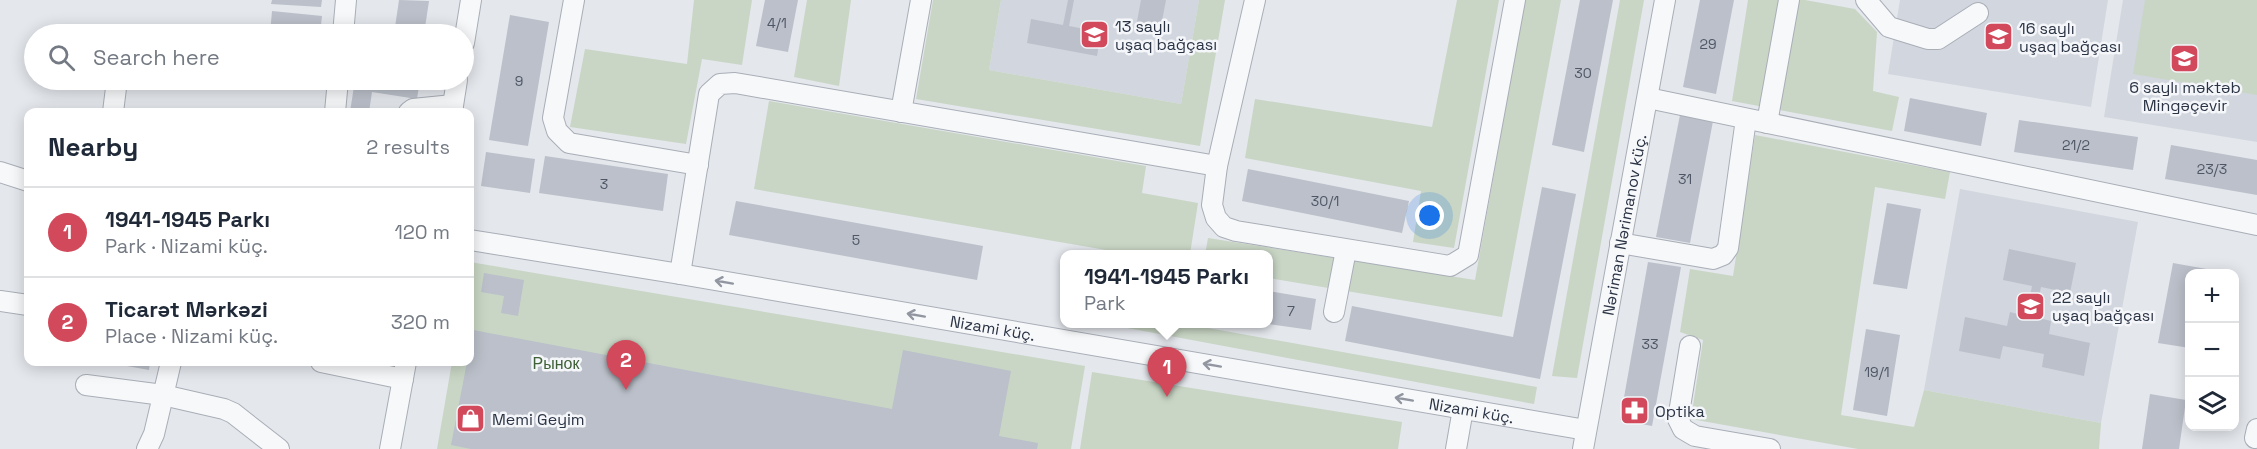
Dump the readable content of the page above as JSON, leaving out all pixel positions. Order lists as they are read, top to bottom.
{
  "streets": {
    "street": ["Nəriman Nərimanov küç.", "Nizami küç."]
  },
  "crossings": [
    ["Nəriman Nərimanov küç.", "Nizami küç."]
  ],
  "one_way": ["Nizami küç."],
  "parks": ["Рынок"],
  "places": {
    "school or university": [
      "13 saylı uşaq bağçası",
      "16 saylı uşaq bağçası",
      "6 saylı məktəb Mingəçevir",
      "22 saylı uşaq bağçası"
    ],
    "pharmacy": ["Optika"],
    "shop": ["Memi Geyim"]
  },
  "house_numbers": [
    "4/1",
    "29",
    "30",
    "9",
    "21/2",
    "23/3",
    "31",
    "3",
    "30/1",
    "5",
    "7",
    "33",
    "19/1"
  ],
  "page": {
    "search": "Search here",
    "heading": ["Nearby", "2 results"],
    "list": [
      {
        "mark": "1",
        "name": "1941-1945 Parkı",
        "note": "Park · Nizami küç.",
        "value": "120 m"
      },
      {
        "mark": "2",
        "name": "Ticarət Mərkəzi",
        "note": "Place · Nizami küç.",
        "value": "320 m"
      }
    ],
    "popup": ["1941-1945 Parkı", "Park"],
    "map_buttons": ["+", "−"],
    "pins": ["2", "1"]
  }
}
